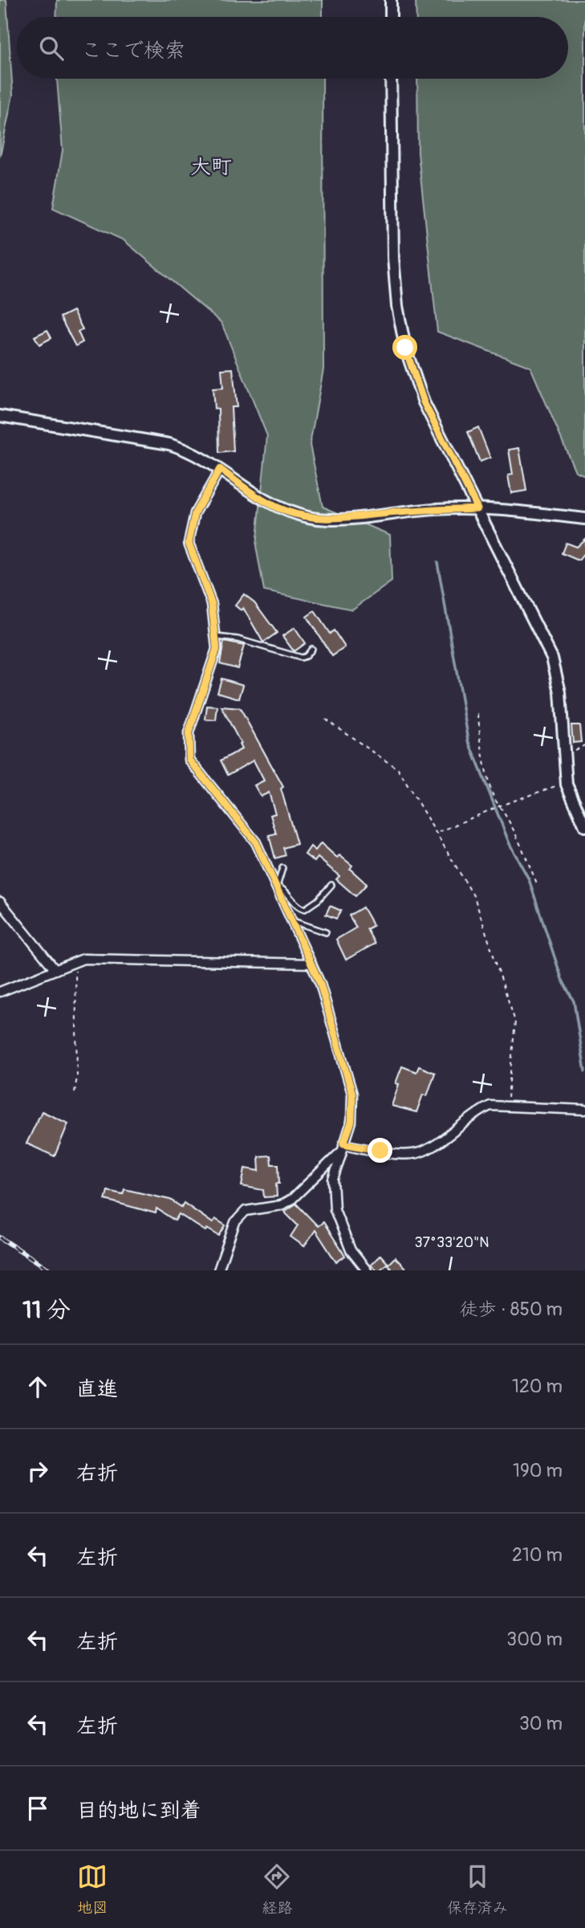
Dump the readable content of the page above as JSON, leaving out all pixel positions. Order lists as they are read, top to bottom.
{
  "districts": ["大町"],
  "page": {
    "search": "ここで検索",
    "heading": ["11 分", "徒歩 · 850 m"],
    "list": [
      ["直進", "120 m"],
      ["右折", "190 m"],
      ["左折", "210 m"],
      ["左折", "300 m"],
      ["左折", "30 m"],
      "目的地に到着"
    ],
    "nav": ["地図", "経路", "保存済み"]
  },
  "coordinates": ["37°33'20\"N"]
}
